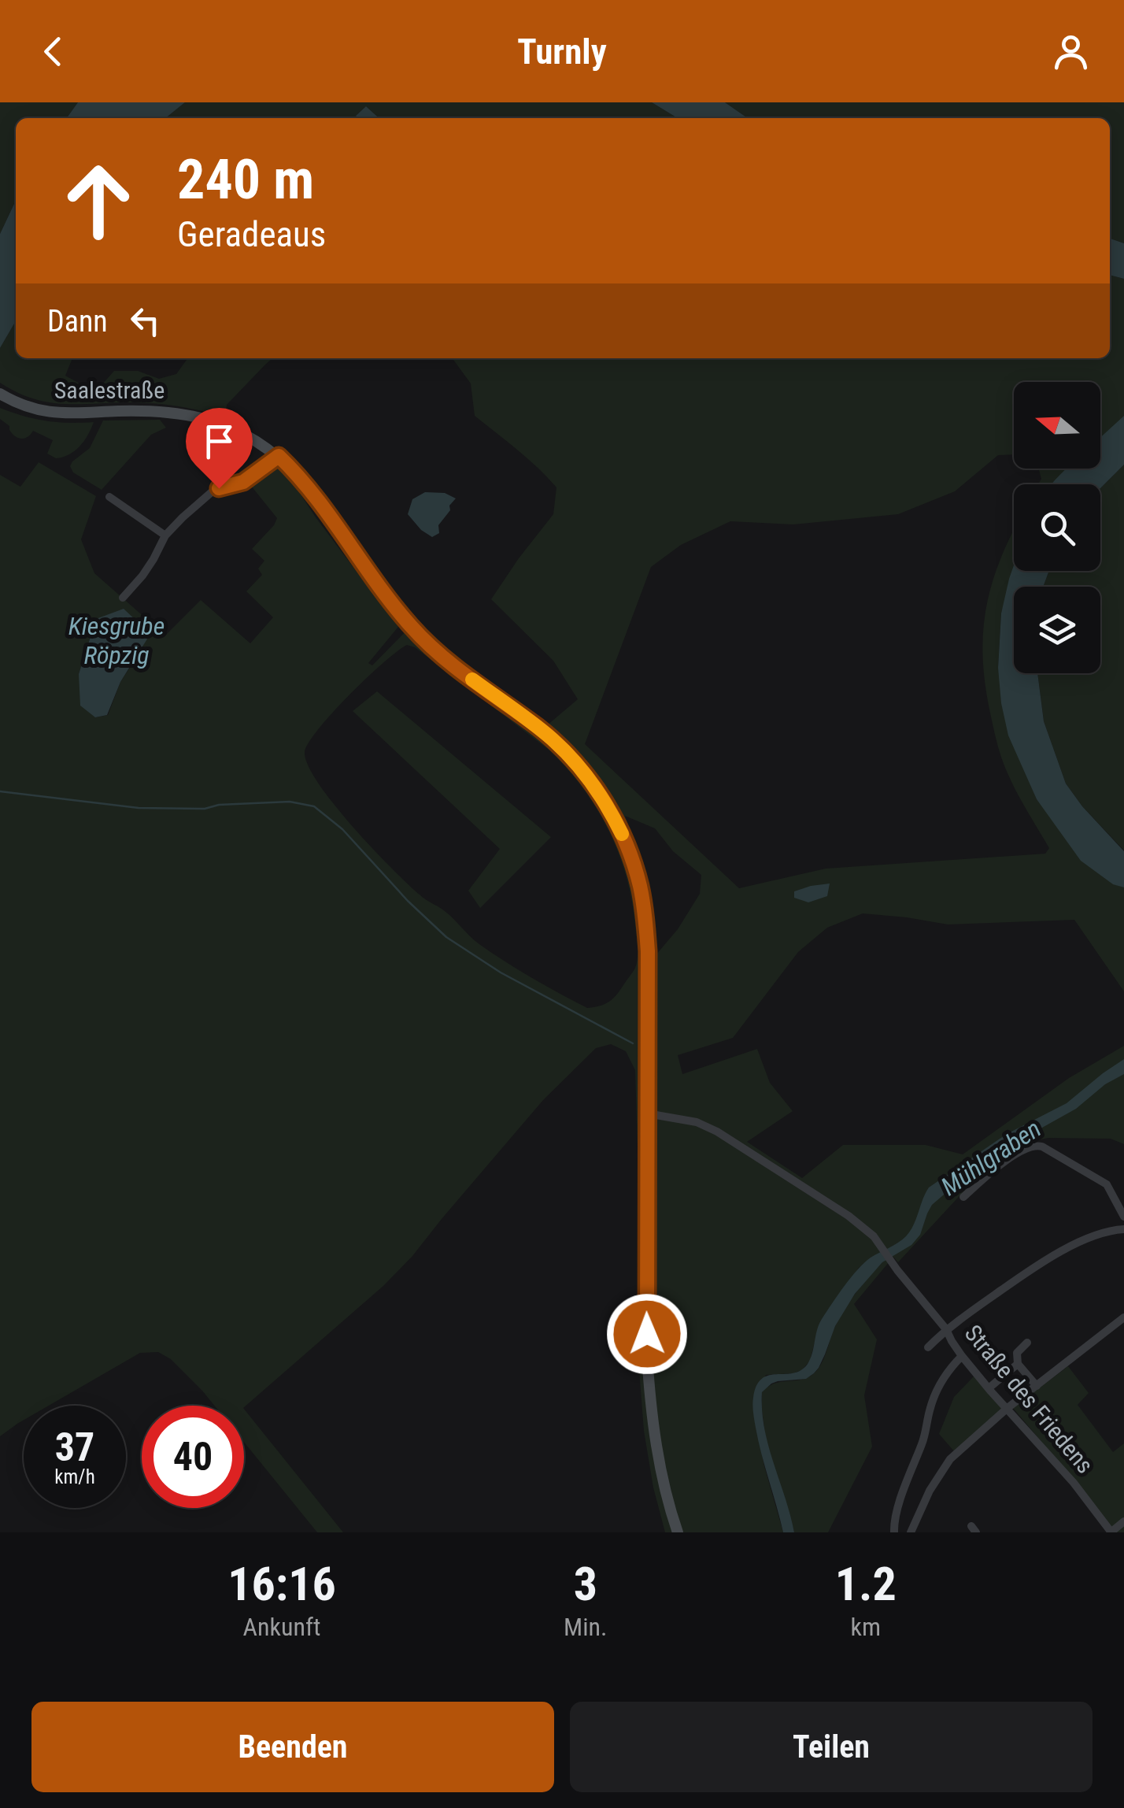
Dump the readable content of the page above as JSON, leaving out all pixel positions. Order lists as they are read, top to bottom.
{
  "streets": {
    "street": ["Saalestraße", "Straße des Friedens"]
  },
  "crossings": [
    ["Saalestraße", "Straße des Friedens"]
  ],
  "water": ["Kiesgrube Röpzig", "Mühlgraben"],
  "north": "left",
  "page": {
    "header": "Turnly",
    "turn": ["240 m", "Geradeaus"],
    "then": "Dann",
    "speed": "37 km/h",
    "limit": "40",
    "eta": [
      "16:16",
      "Ankunft",
      "3",
      "Min.",
      "1.2",
      "km"
    ],
    "buttons": ["Beenden", "Teilen"]
  }
}
